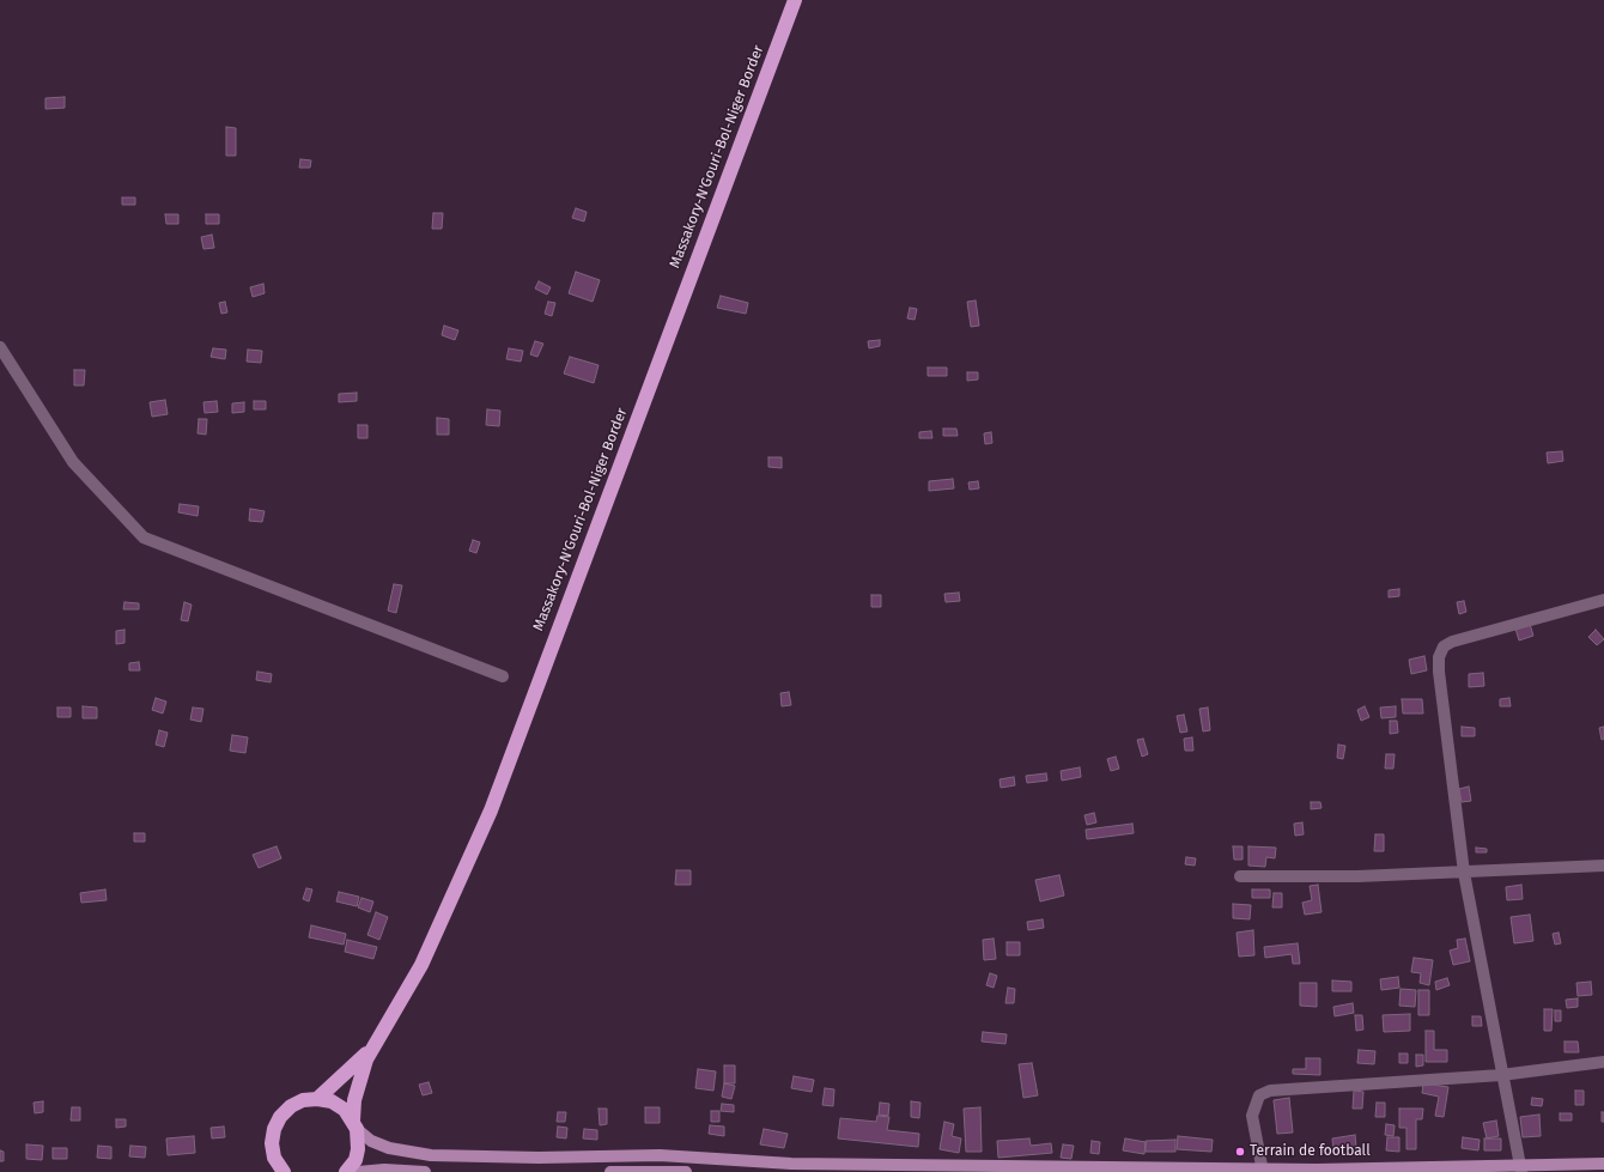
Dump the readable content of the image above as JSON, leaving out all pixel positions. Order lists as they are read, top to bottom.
{
  "streets": {
    "highway": ["Massakory-N'Gouri-Bol-Niger Border"]
  },
  "places": ["Terrain de football"]
}
